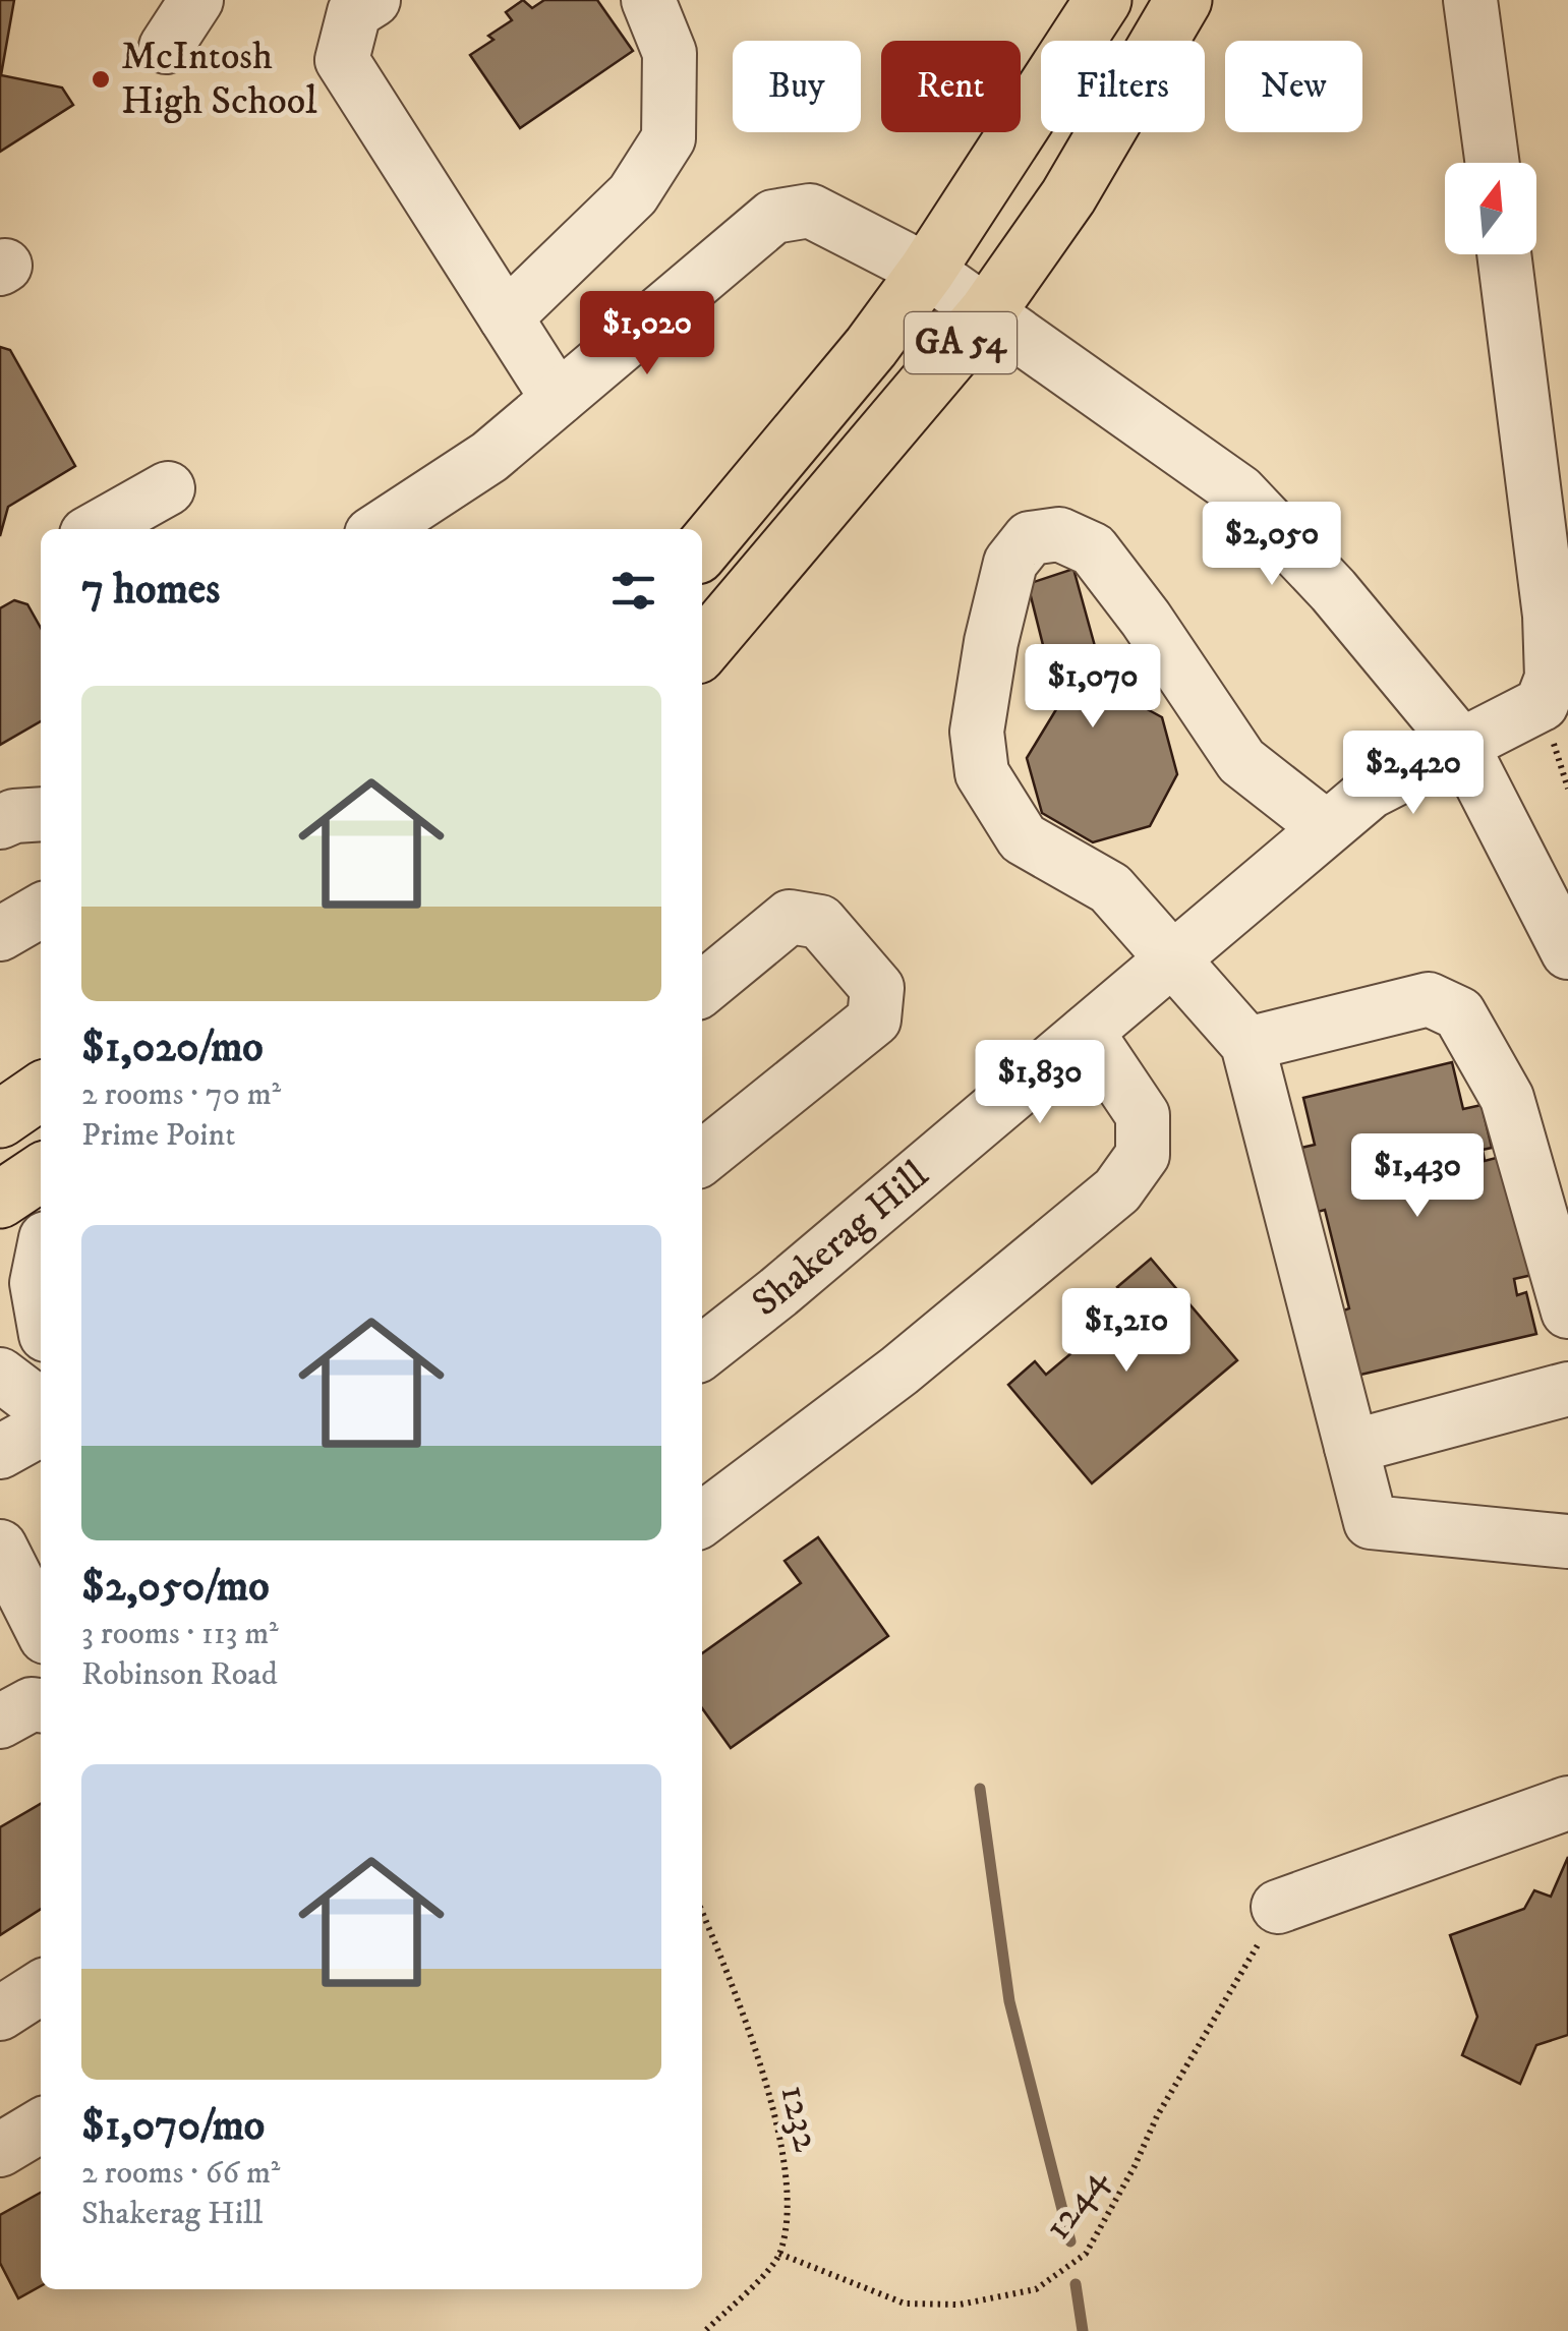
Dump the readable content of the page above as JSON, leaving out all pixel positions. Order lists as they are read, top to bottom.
{
  "streets": {
    "main road": ["GA 54"],
    "street": ["Shakerag Hill"],
    "path": ["1232", "1244"]
  },
  "crossings": [
    ["1232", "1244"]
  ],
  "places": ["McIntosh High School"],
  "north": "top",
  "page": {
    "chip": [
      "Buy",
      "Rent",
      "Filters",
      "New"
    ],
    "price": [
      "$1,020",
      "$2,050",
      "$1,070",
      "$2,420",
      "$1,830",
      "$1,430",
      "$1,210"
    ],
    "heading": "7 homes",
    "list": [
      {
        "name": "$1,020/mo",
        "note": "2 rooms · 70 m² · Prime Point"
      },
      {
        "name": "$2,050/mo",
        "note": "3 rooms · 113 m² · Robinson Road"
      },
      {
        "name": "$1,070/mo",
        "note": "2 rooms · 66 m² · Shakerag Hill"
      }
    ]
  }
}
